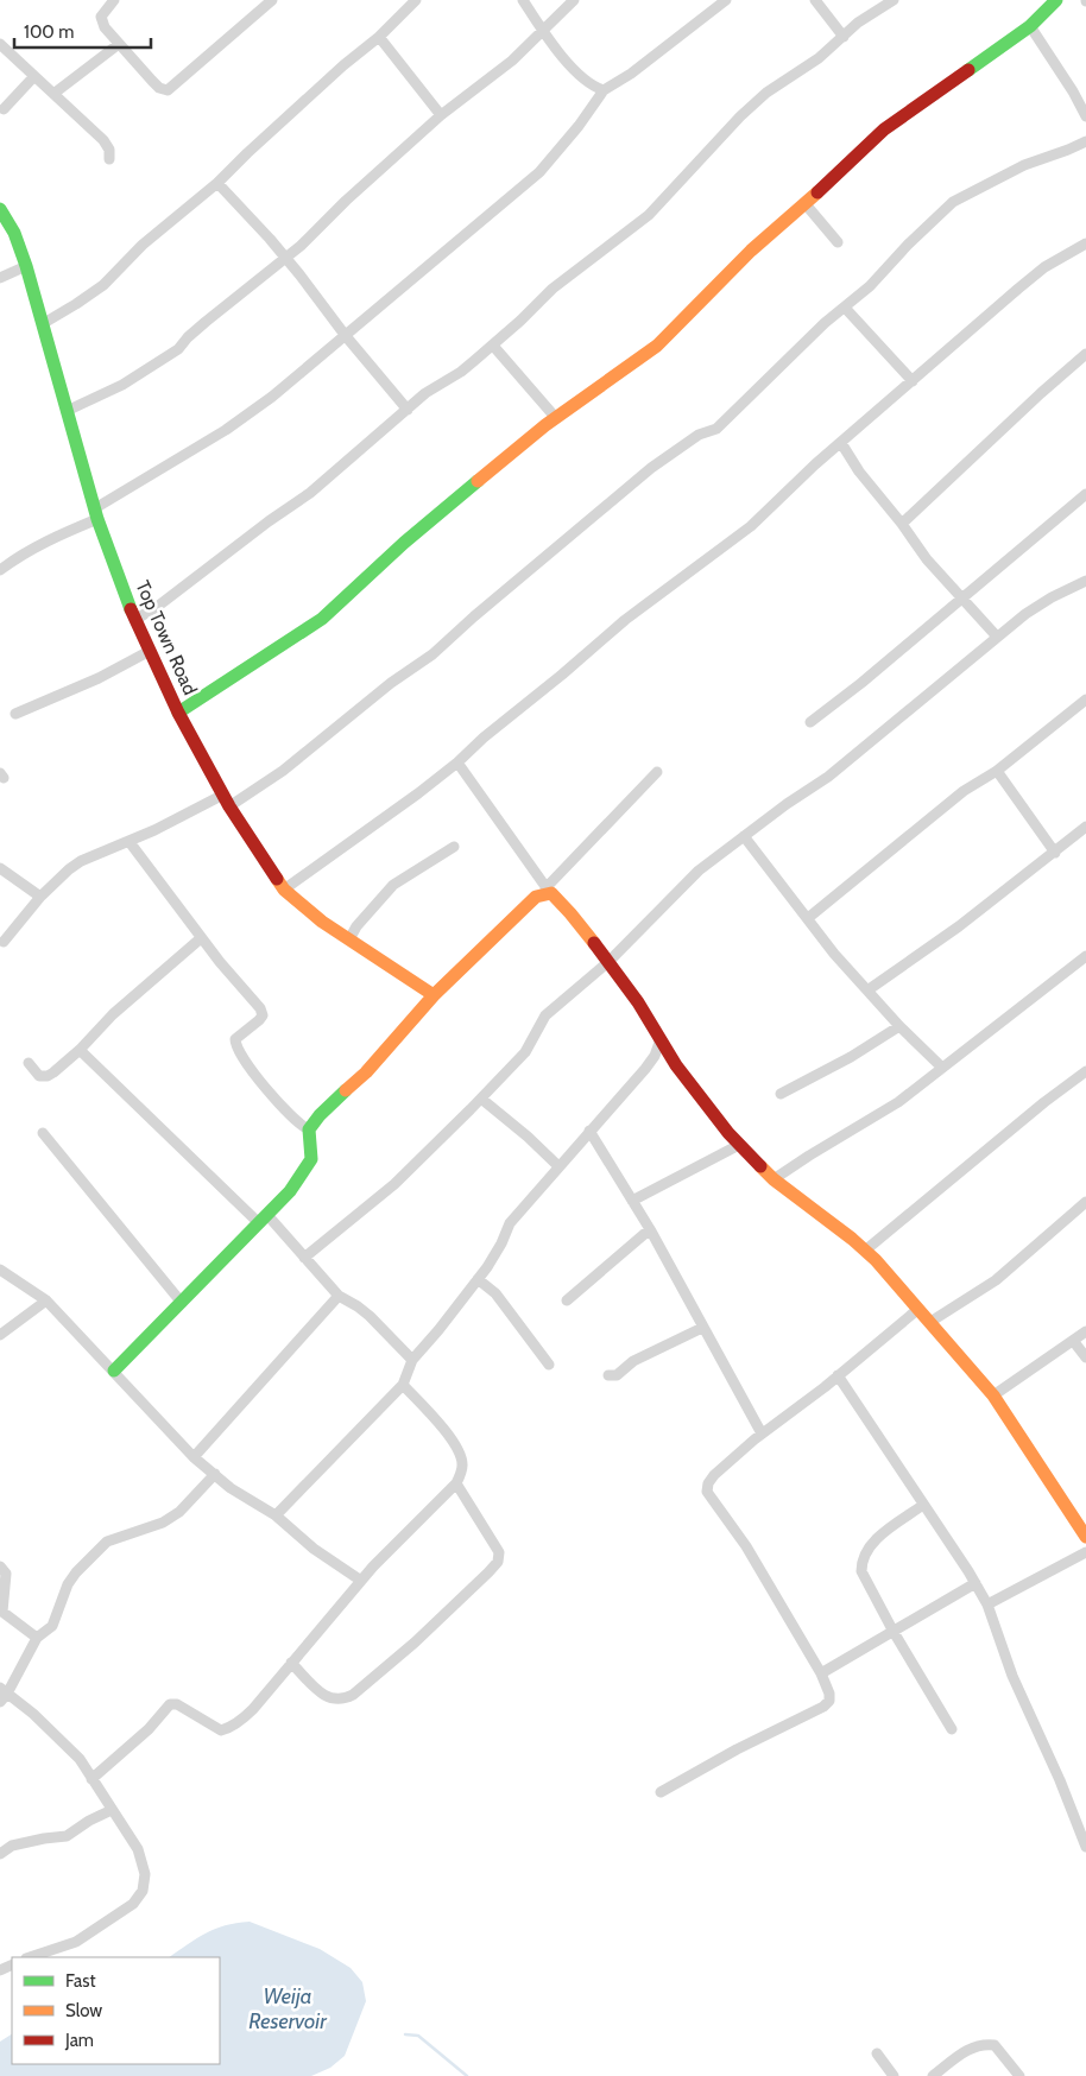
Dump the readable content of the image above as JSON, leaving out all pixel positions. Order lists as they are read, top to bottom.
{
  "streets": {
    "street": ["Top Town Road"]
  },
  "water": ["Weija Reservoir"],
  "legend": ["Fast", "Slow", "Jam"],
  "scale_bar": "100 m"
}
